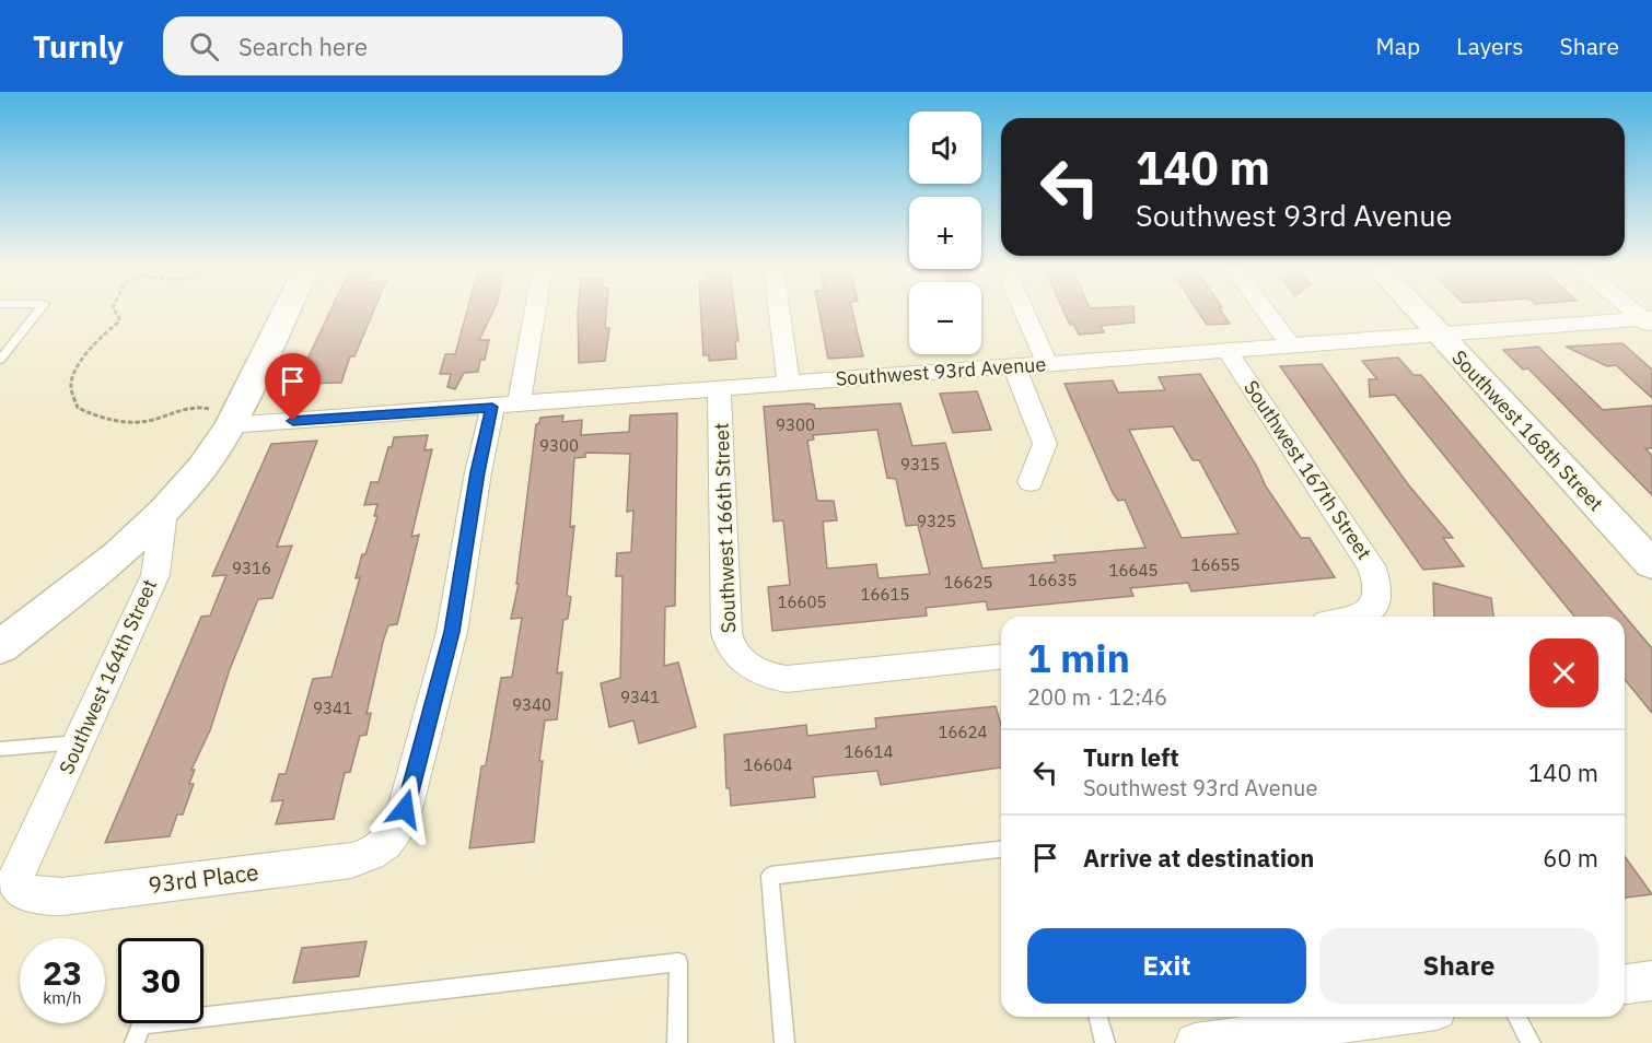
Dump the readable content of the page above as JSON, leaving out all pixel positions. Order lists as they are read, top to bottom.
{
  "streets": {
    "street": [
      "Southwest 93rd Avenue",
      "Southwest 168th Street",
      "Southwest 167th Street",
      "Southwest 166th Street",
      "Southwest 164th Street",
      "93rd Place"
    ]
  },
  "crossings": [
    ["Southwest 93rd Avenue", "Southwest 168th Street"],
    ["Southwest 93rd Avenue", "Southwest 167th Street"],
    ["Southwest 93rd Avenue", "Southwest 166th Street"],
    ["Southwest 93rd Avenue", "93rd Place"],
    ["Southwest 164th Street", "93rd Place"]
  ],
  "house_numbers": [
    "9300",
    "9300",
    "9315",
    "9325",
    "16655",
    "9316",
    "16645",
    "16635",
    "16625",
    "16615",
    "16605",
    "9341",
    "9340",
    "9341",
    "16624",
    "16614",
    "16604"
  ],
  "page": {
    "header": "Turnly",
    "search": "Search here",
    "nav": ["Map", "Layers", "Share"],
    "map_buttons": ["+", "−"],
    "turn": ["140 m", "Southwest 93rd Avenue"],
    "heading": ["1 min", "200 m · 12:46"],
    "list": [
      {
        "name": "Turn left",
        "note": "Southwest 93rd Avenue",
        "value": "140 m"
      },
      {
        "name": "Arrive at destination",
        "value": "60 m"
      }
    ],
    "buttons": ["Exit", "Share"],
    "speed": "23 km/h",
    "limit": "30"
  }
}
